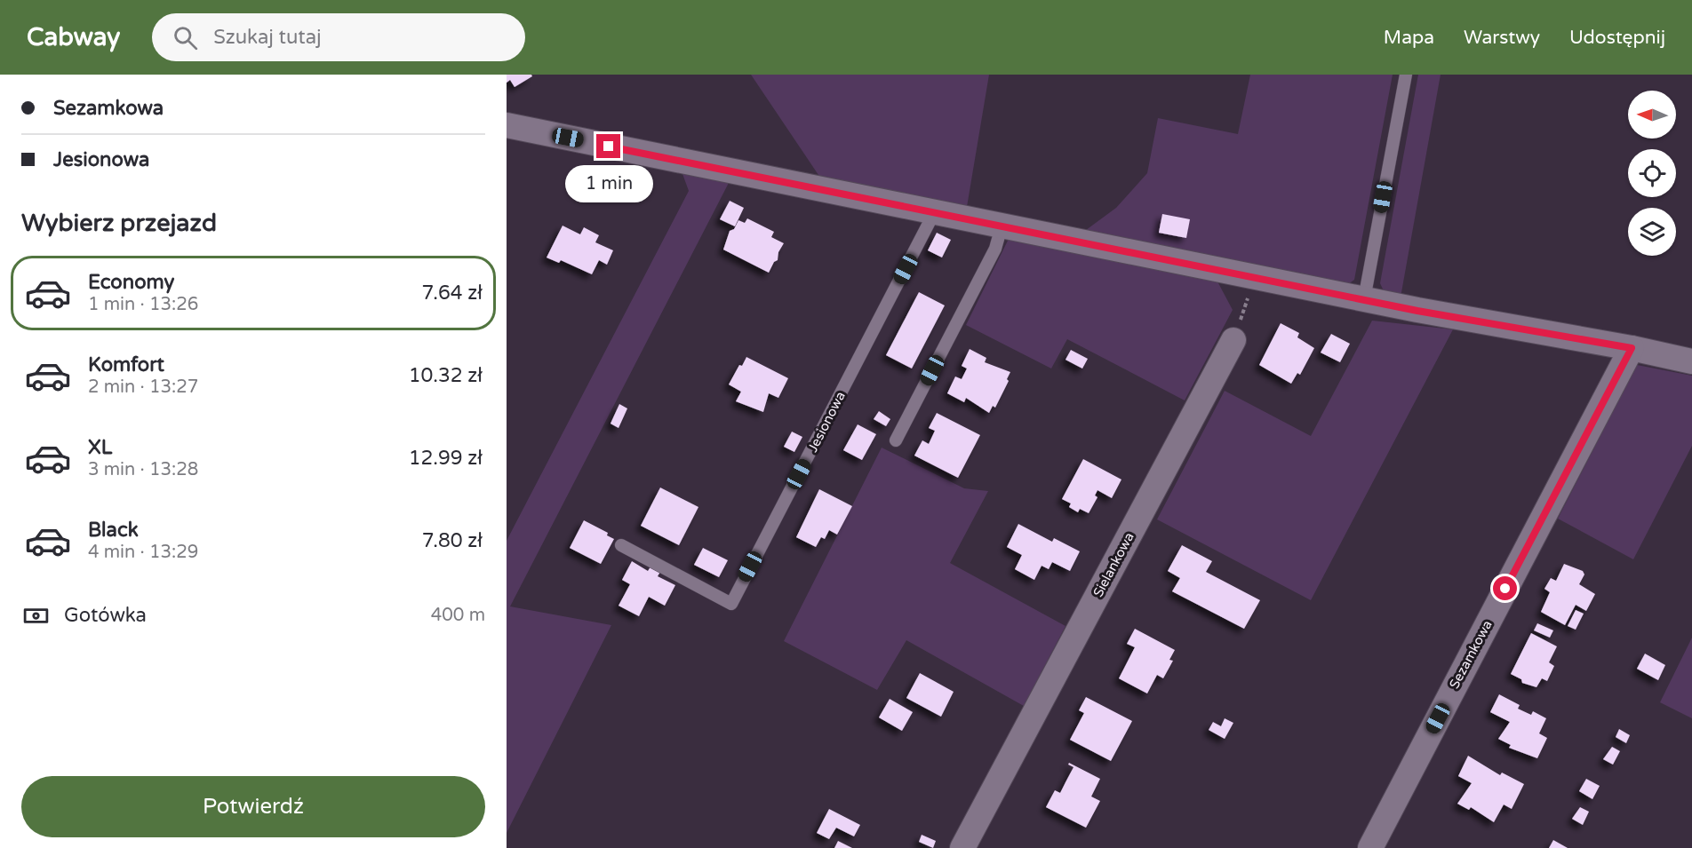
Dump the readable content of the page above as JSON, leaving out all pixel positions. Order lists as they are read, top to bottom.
{
  "streets": {
    "street": ["Sielankowa", "Sezamkowa"],
    "lane": ["Jesionowa"]
  },
  "north": "left",
  "page": {
    "header": "Cabway",
    "search": "Szukaj tutaj",
    "nav": ["Mapa", "Warstwy", "Udostępnij"],
    "banner": ["Sezamkowa", "Jesionowa"],
    "bubble": "1 min",
    "heading": "Wybierz przejazd",
    "list": [
      {
        "name": "Economy",
        "note": "1 min · 13:26",
        "value": "7.64 zł"
      },
      {
        "name": "Komfort",
        "note": "2 min · 13:27",
        "value": "10.32 zł"
      },
      {
        "name": "XL",
        "note": "3 min · 13:28",
        "value": "12.99 zł"
      },
      {
        "name": "Black",
        "note": "4 min · 13:29",
        "value": "7.80 zł"
      }
    ],
    "pay": ["Gotówka", "400 m"],
    "buttons": "Potwierdź"
  }
}
